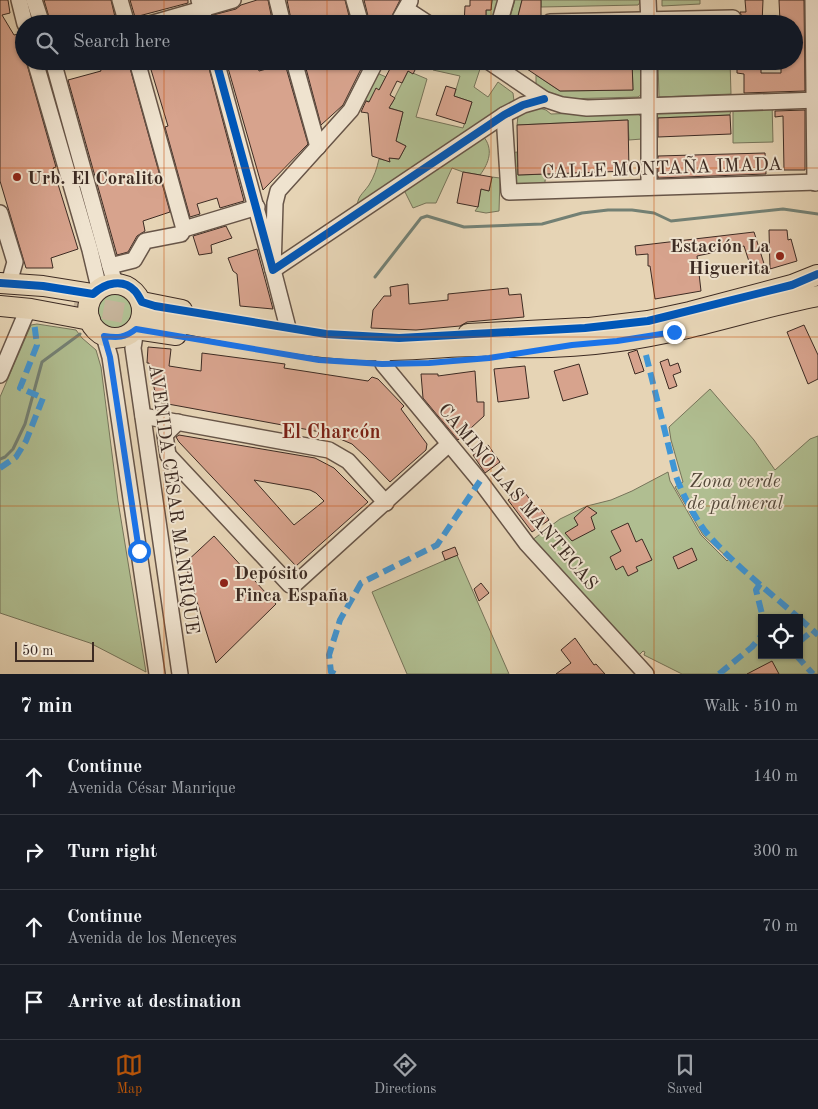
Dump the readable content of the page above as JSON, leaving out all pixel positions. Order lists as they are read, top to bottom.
{
  "streets": {
    "street": ["CALLE MONTAÑA IMADA", "CAMINO LAS MANTECAS", "AVENIDA CÉSAR MANRIQUE"]
  },
  "districts": ["El Charcón"],
  "parks": ["Zona verde de palmeral"],
  "places": ["Urb. El Coralito", "Estación La Higuerita", "Depósito Finca España"],
  "scale_bar": "50 m",
  "page": {
    "search": "Search here",
    "scale": "50 m",
    "heading": ["7 min", "Walk · 510 m"],
    "list": [
      ["Continue", "Avenida César Manrique", "140 m"],
      ["Turn right", "300 m"],
      ["Continue", "Avenida de los Menceyes", "70 m"],
      "Arrive at destination"
    ],
    "nav": ["Map", "Directions", "Saved"]
  }
}
